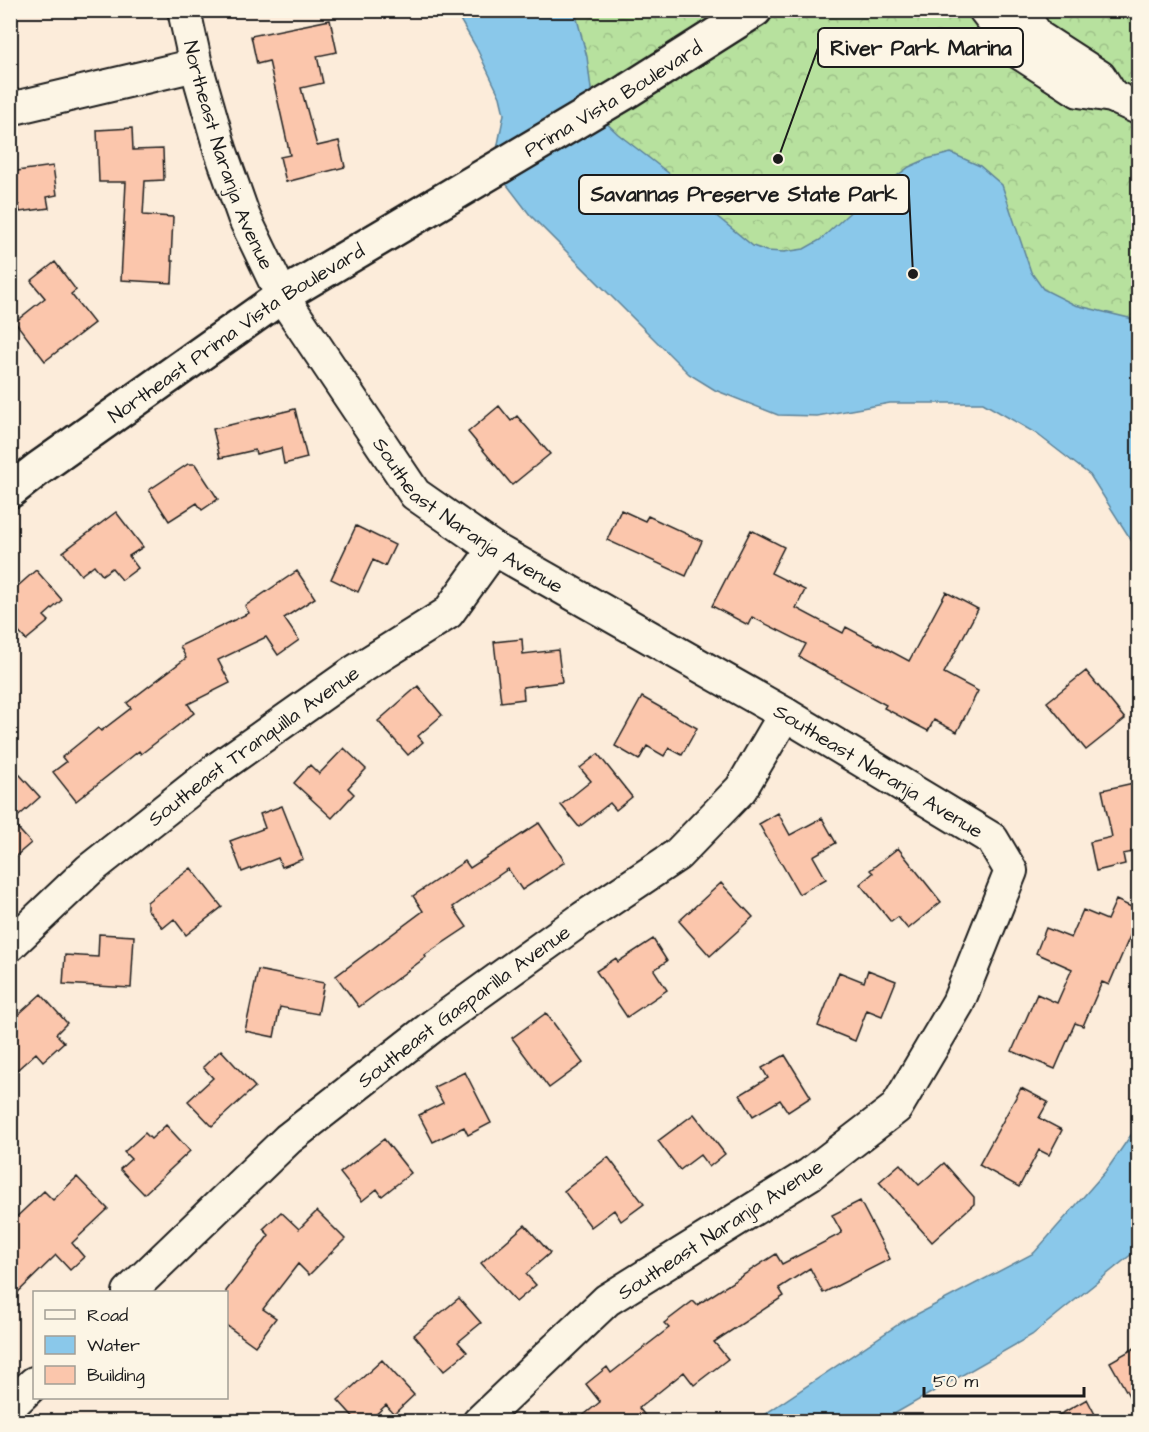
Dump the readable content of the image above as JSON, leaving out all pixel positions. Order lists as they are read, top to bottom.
{
  "streets": {
    "main road": ["Prima Vista Boulevard", "Northeast Prima Vista Boulevard"],
    "street": [
      "Northeast Naranja Avenue",
      "Southeast Naranja Avenue",
      "Southeast Tranquilla Avenue",
      "Southeast Gasparilla Avenue"
    ]
  },
  "crossings": [
    ["Prima Vista Boulevard", "Northeast Prima Vista Boulevard"],
    ["Northeast Naranja Avenue", "Northeast Prima Vista Boulevard"],
    ["Northeast Naranja Avenue", "Southeast Naranja Avenue"],
    ["Northeast Prima Vista Boulevard", "Southeast Naranja Avenue"],
    ["Southeast Naranja Avenue", "Southeast Tranquilla Avenue"],
    ["Southeast Naranja Avenue", "Southeast Gasparilla Avenue"]
  ],
  "places": ["River Park Marina", "Savannas Preserve State Park"],
  "legend": ["Road", "Water", "Building"],
  "scale_bar": "50 m"
}
